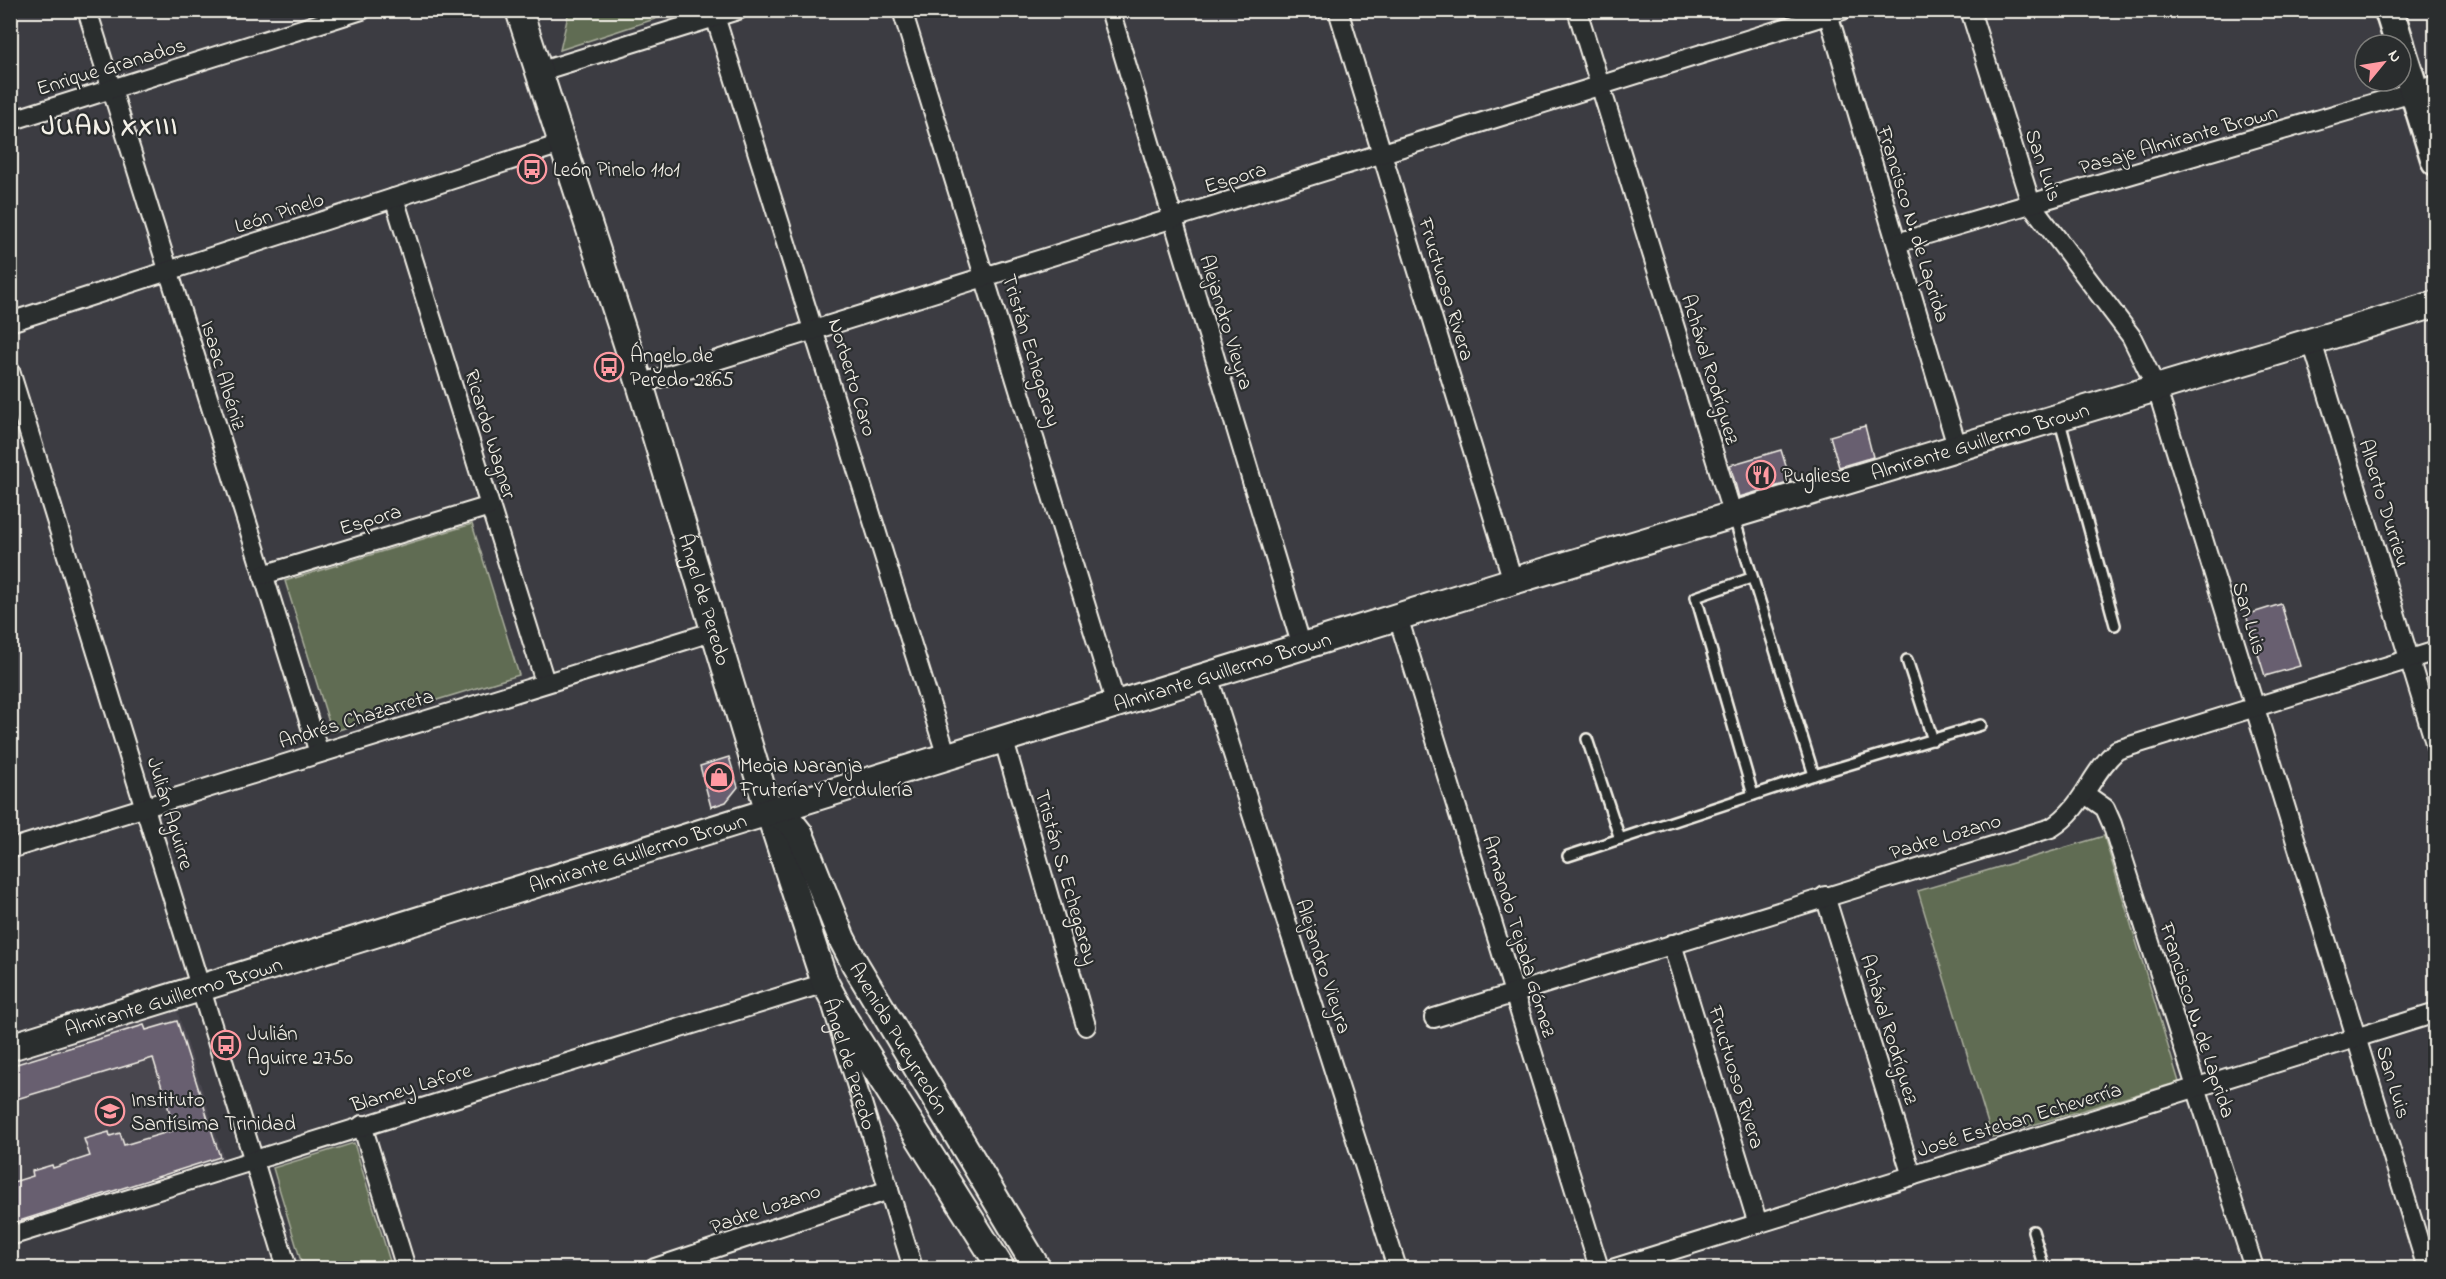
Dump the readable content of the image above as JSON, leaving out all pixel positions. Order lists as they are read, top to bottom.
{
  "streets": {
    "street": [
      "Enrique Granados",
      "Pasaje Almirante Brown",
      "San Luis",
      "Espora",
      "León Pinelo",
      "Francisco N. de Laprida",
      "Fructuoso Rivera",
      "Alejandro Vieyra",
      "Tristán Echegaray",
      "Achával Rodríguez",
      "Isaac Albéniz",
      "Norberto Caro",
      "Ricardo Wagner",
      "Almirante Guillermo Brown",
      "Alberto Durrieu",
      "Ángel de Peredo",
      "Andrés Chazarreta",
      "Julián Aguirre",
      "Padre Lozano",
      "Tristán S. Echegaray",
      "Armando Tejada Gómez",
      "Avenida Pueyrredón",
      "Blamey Lafore",
      "José Esteban Echeverría"
    ]
  },
  "crossings": [
    ["Enrique Granados", "Isaac Albéniz"],
    ["Pasaje Almirante Brown", "San Luis"],
    ["Pasaje Almirante Brown", "Francisco N. de Laprida"],
    ["San Luis", "Almirante Guillermo Brown"],
    ["San Luis", "Padre Lozano"],
    ["San Luis", "José Esteban Echeverría"],
    ["Espora", "Francisco N. de Laprida"],
    ["Espora", "Fructuoso Rivera"],
    ["Espora", "Alejandro Vieyra"],
    ["Espora", "Tristán Echegaray"],
    ["Espora", "Achával Rodríguez"],
    ["Espora", "Isaac Albéniz"],
    ["Espora", "Norberto Caro"],
    ["Espora", "Ricardo Wagner"],
    ["Espora", "Ángel de Peredo"],
    ["León Pinelo", "Isaac Albéniz"],
    ["León Pinelo", "Ricardo Wagner"],
    ["León Pinelo", "Ángel de Peredo"],
    ["Francisco N. de Laprida", "Almirante Guillermo Brown"],
    ["Francisco N. de Laprida", "Padre Lozano"],
    ["Francisco N. de Laprida", "José Esteban Echeverría"],
    ["Fructuoso Rivera", "Almirante Guillermo Brown"],
    ["Fructuoso Rivera", "Padre Lozano"],
    ["Fructuoso Rivera", "José Esteban Echeverría"],
    ["Alejandro Vieyra", "Almirante Guillermo Brown"],
    ["Tristán Echegaray", "Almirante Guillermo Brown"],
    ["Achával Rodríguez", "Almirante Guillermo Brown"],
    ["Achával Rodríguez", "Padre Lozano"],
    ["Achával Rodríguez", "José Esteban Echeverría"],
    ["Isaac Albéniz", "Andrés Chazarreta"],
    ["Norberto Caro", "Almirante Guillermo Brown"],
    ["Ricardo Wagner", "Andrés Chazarreta"],
    ["Almirante Guillermo Brown", "Alberto Durrieu"],
    ["Almirante Guillermo Brown", "Ángel de Peredo"],
    ["Almirante Guillermo Brown", "Julián Aguirre"],
    ["Almirante Guillermo Brown", "Tristán S. Echegaray"],
    ["Almirante Guillermo Brown", "Armando Tejada Gómez"],
    ["Almirante Guillermo Brown", "Avenida Pueyrredón"],
    ["Alberto Durrieu", "Padre Lozano"],
    ["Ángel de Peredo", "Andrés Chazarreta"],
    ["Ángel de Peredo", "Padre Lozano"],
    ["Ángel de Peredo", "Avenida Pueyrredón"],
    ["Ángel de Peredo", "Blamey Lafore"],
    ["Andrés Chazarreta", "Julián Aguirre"],
    ["Julián Aguirre", "Blamey Lafore"],
    ["Padre Lozano", "Armando Tejada Gómez"],
    ["Avenida Pueyrredón", "Blamey Lafore"]
  ],
  "districts": ["JUAN XXIII"],
  "places": {
    "bus stop": ["León Pinelo 1101", "Ángelo de Peredo 2865", "Julián Aguirre 2750"],
    "restaurant": ["Pugliese"],
    "shop": ["Meoia Naranja Frutería Y Verdulería"],
    "school or university": ["Instituto Santísima Trinidad"]
  },
  "north": "top right"
}
